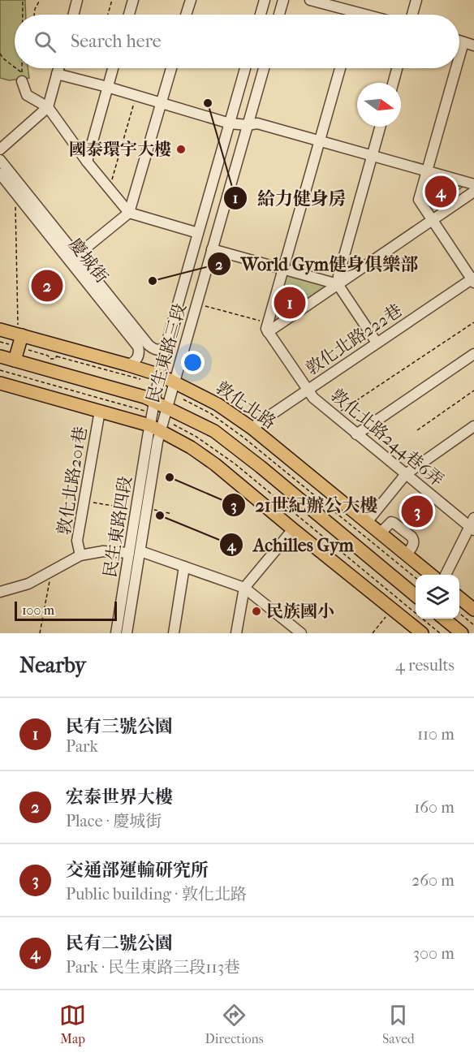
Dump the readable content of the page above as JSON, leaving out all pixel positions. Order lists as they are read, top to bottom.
{
  "streets": {
    "main road": ["敦化北路"],
    "street": [
      "慶城街",
      "敦化北路222巷",
      "民生東路三段",
      "敦化北路244巷6弄",
      "敦化北路201巷",
      "民生東路四段"
    ]
  },
  "crossings": [
    ["慶城街", "民生東路三段"],
    ["慶城街", "敦化北路"],
    ["敦化北路222巷", "敦化北路"],
    ["敦化北路222巷", "敦化北路244巷6弄"],
    ["民生東路三段", "敦化北路"],
    ["民生東路三段", "民生東路四段"]
  ],
  "places": [
    "給力健身房",
    "國泰環宇大樓",
    "World Gym健身俱樂部",
    "21世紀辦公大樓",
    "Achilles Gym",
    "民族國小"
  ],
  "scale_bar": "100 m",
  "north": "right",
  "page": {
    "search": "Search here",
    "pins": [
      "4",
      "2",
      "1",
      "3"
    ],
    "scale": "100 m",
    "heading": ["Nearby", "4 results"],
    "list": [
      {
        "mark": "1",
        "name": "民有三號公園",
        "note": "Park",
        "value": "110 m"
      },
      {
        "mark": "2",
        "name": "宏泰世界大樓",
        "note": "Place · 慶城街",
        "value": "160 m"
      },
      {
        "mark": "3",
        "name": "交通部運輸研究所",
        "note": "Public building · 敦化北路",
        "value": "260 m"
      },
      {
        "mark": "4",
        "name": "民有二號公園",
        "note": "Park · 民生東路三段113巷",
        "value": "300 m"
      }
    ],
    "nav": ["Map", "Directions", "Saved"]
  }
}
